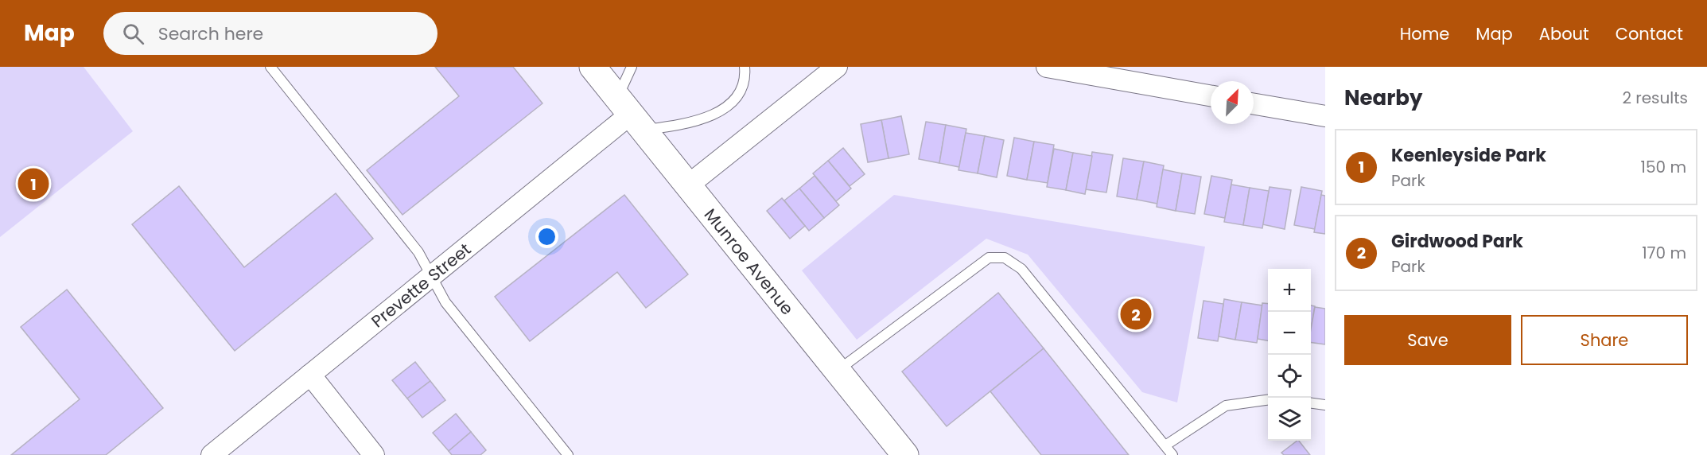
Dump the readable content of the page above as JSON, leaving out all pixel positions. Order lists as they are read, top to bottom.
{
  "streets": {
    "street": ["Munroe Avenue", "Prevette Street"]
  },
  "crossings": [
    ["Munroe Avenue", "Prevette Street"]
  ],
  "north": "top right",
  "page": {
    "header": "Map",
    "search": "Search here",
    "nav": [
      "Home",
      "Map",
      "About",
      "Contact"
    ],
    "heading": ["Nearby", "2 results"],
    "list": [
      {
        "mark": "1",
        "name": "Keenleyside Park",
        "note": "Park",
        "value": "150 m"
      },
      {
        "mark": "2",
        "name": "Girdwood Park",
        "note": "Park",
        "value": "170 m"
      }
    ],
    "pins": ["1", "2"],
    "map_buttons": ["+", "−"],
    "buttons": ["Save", "Share"]
  }
}
